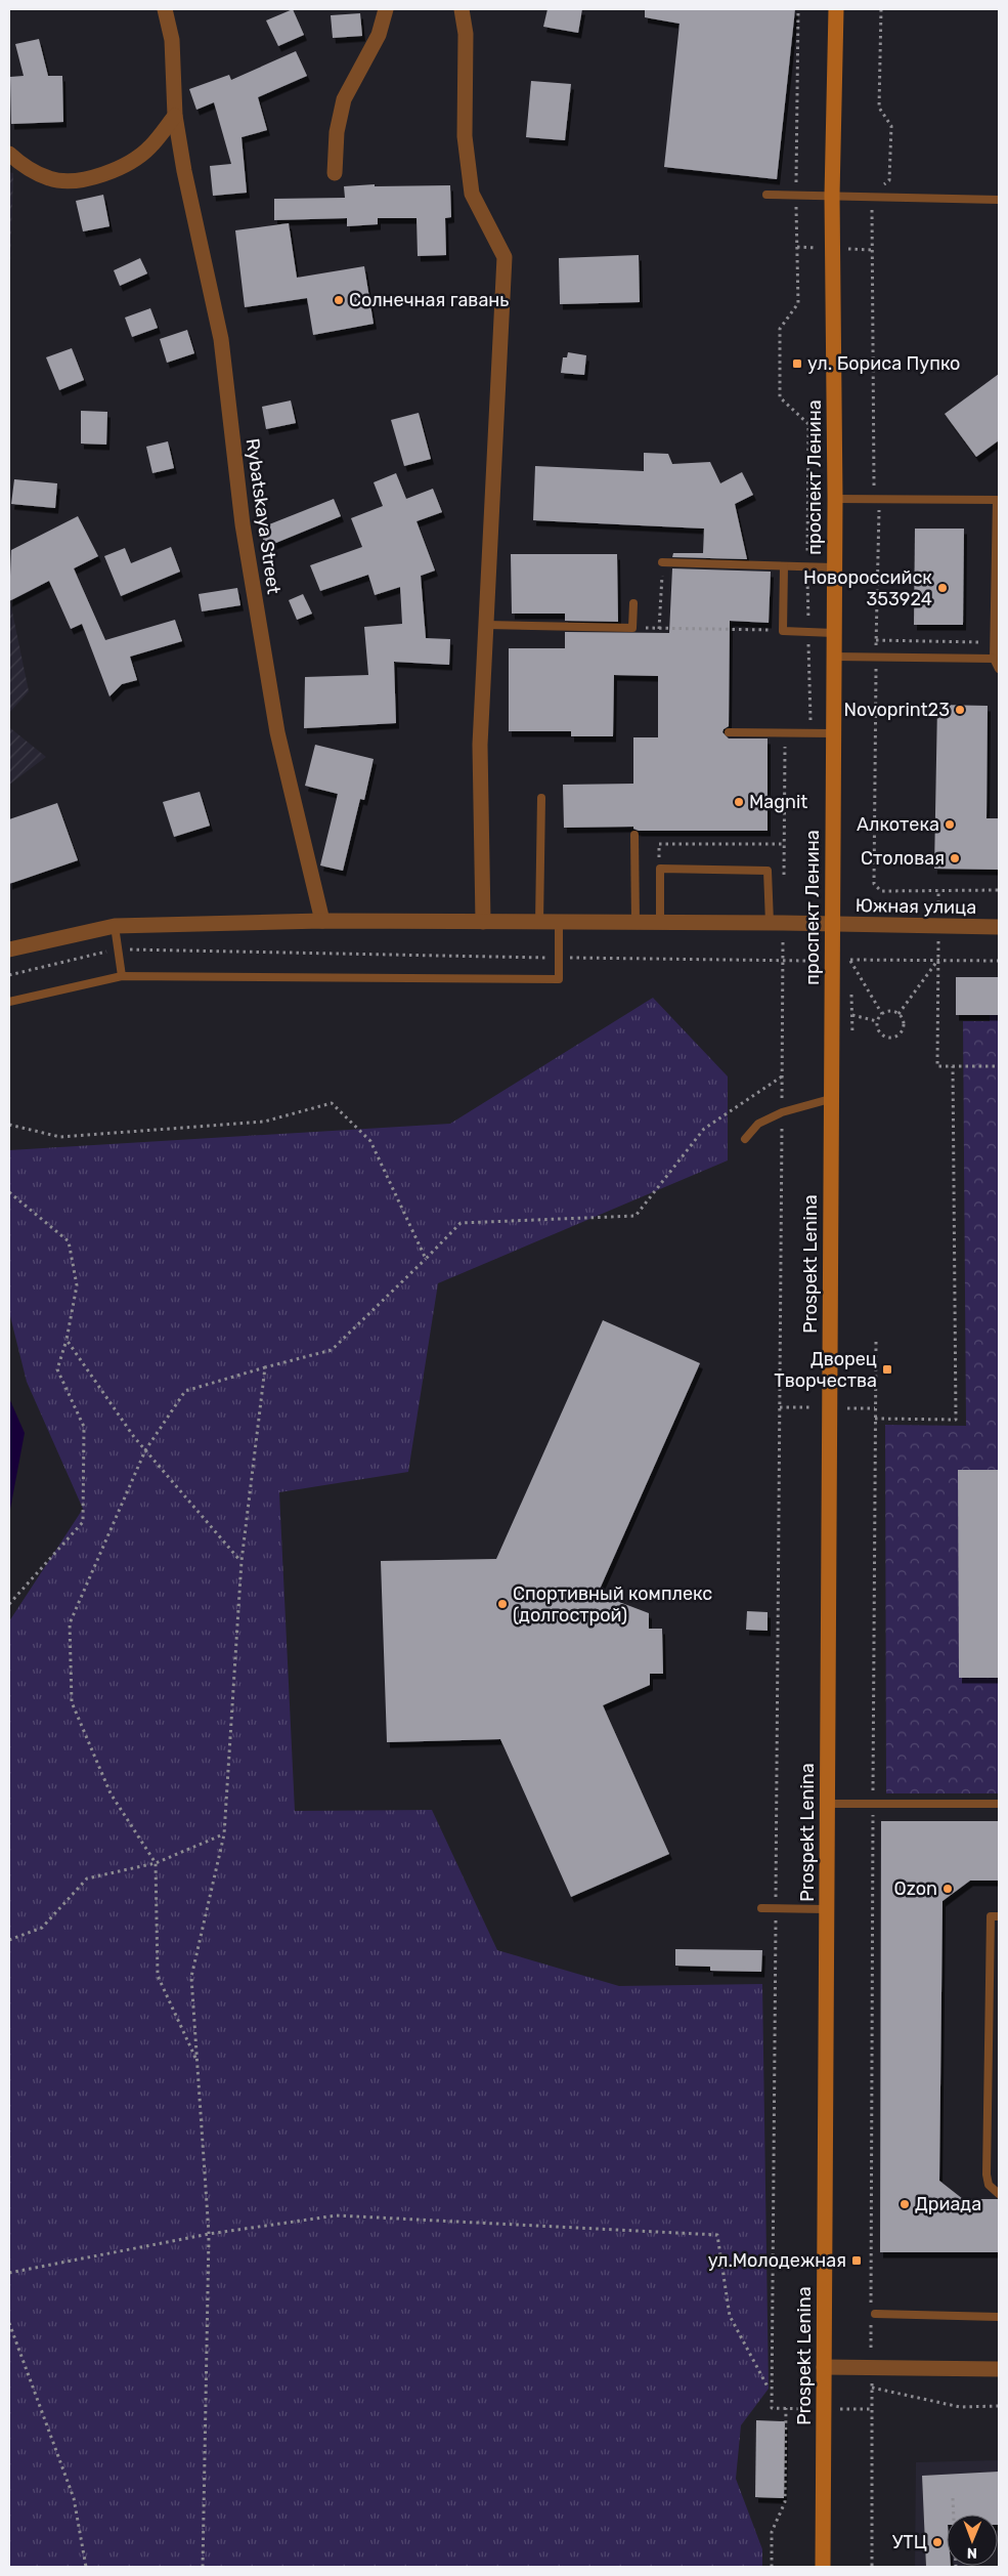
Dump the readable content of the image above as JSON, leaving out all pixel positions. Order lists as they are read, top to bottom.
{
  "streets": {
    "street": [
      "проспект Ленина",
      "Rybatskaya Street",
      "Южная улица",
      "Prospekt Lenina"
    ]
  },
  "crossings": [
    ["проспект Ленина", "Южная улица"],
    ["проспект Ленина", "Prospekt Lenina"],
    ["Rybatskaya Street", "Южная улица"]
  ],
  "places": {
    "other": [
      "Солнечная гавань",
      "Новороссийск 353924",
      "Novoprint23",
      "Magnit",
      "Алкотека",
      "Столовая",
      "Спортивный комплекс (долгострой)",
      "Ozon",
      "Дриада",
      "УТЦ"
    ],
    "transit": ["ул. Бориса Пупко", "Дворец Творчества", "ул.Молодежная"]
  },
  "north": "bottom"
}
